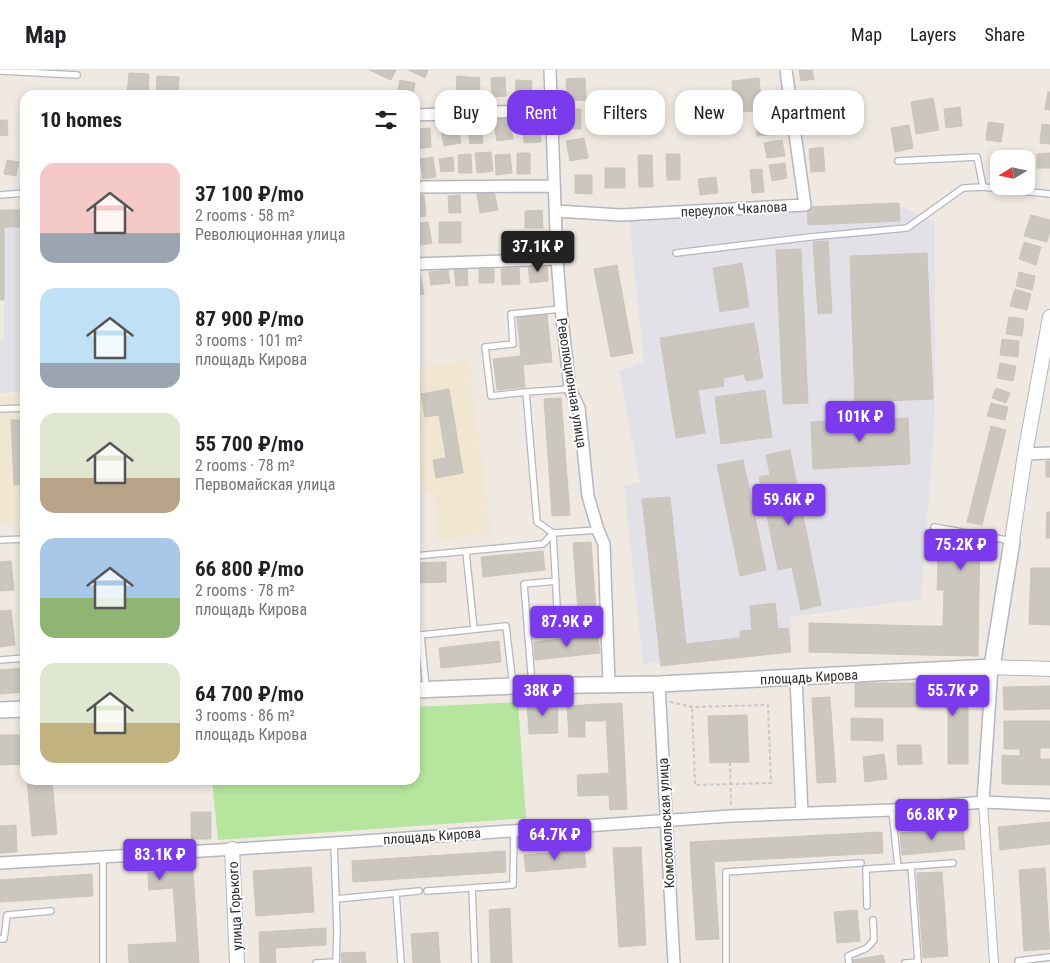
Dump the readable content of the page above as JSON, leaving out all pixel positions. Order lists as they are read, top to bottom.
{
  "streets": {
    "main road": ["площадь Кирова"],
    "street": [
      "переулок Чкалова",
      "Революционная улица",
      "Комсомольская улица",
      "улица Горького"
    ]
  },
  "crossings": [
    ["переулок Чкалова", "Революционная улица"],
    ["Революционная улица", "площадь Кирова"],
    ["площадь Кирова", "Комсомольская улица"],
    ["площадь Кирова", "улица Горького"]
  ],
  "north": "left",
  "page": {
    "header": "Map",
    "nav": ["Map", "Layers", "Share"],
    "chip": [
      "Buy",
      "Rent",
      "Filters",
      "New",
      "Apartment"
    ],
    "heading": "10 homes",
    "list": [
      {
        "name": "37 100 ₽/mo",
        "note": "2 rooms · 58 m² · Революционная улица"
      },
      {
        "name": "87 900 ₽/mo",
        "note": "3 rooms · 101 m² · площадь Кирова"
      },
      {
        "name": "55 700 ₽/mo",
        "note": "2 rooms · 78 m² · Первомайская улица"
      },
      {
        "name": "66 800 ₽/mo",
        "note": "2 rooms · 78 m² · площадь Кирова"
      },
      {
        "name": "64 700 ₽/mo",
        "note": "3 rooms · 86 m² · площадь Кирова"
      }
    ],
    "price": [
      "37.1K ₽",
      "101K ₽",
      "59.6K ₽",
      "75.2K ₽",
      "87.9K ₽",
      "38K ₽",
      "55.7K ₽",
      "66.8K ₽",
      "64.7K ₽",
      "83.1K ₽"
    ]
  }
}
